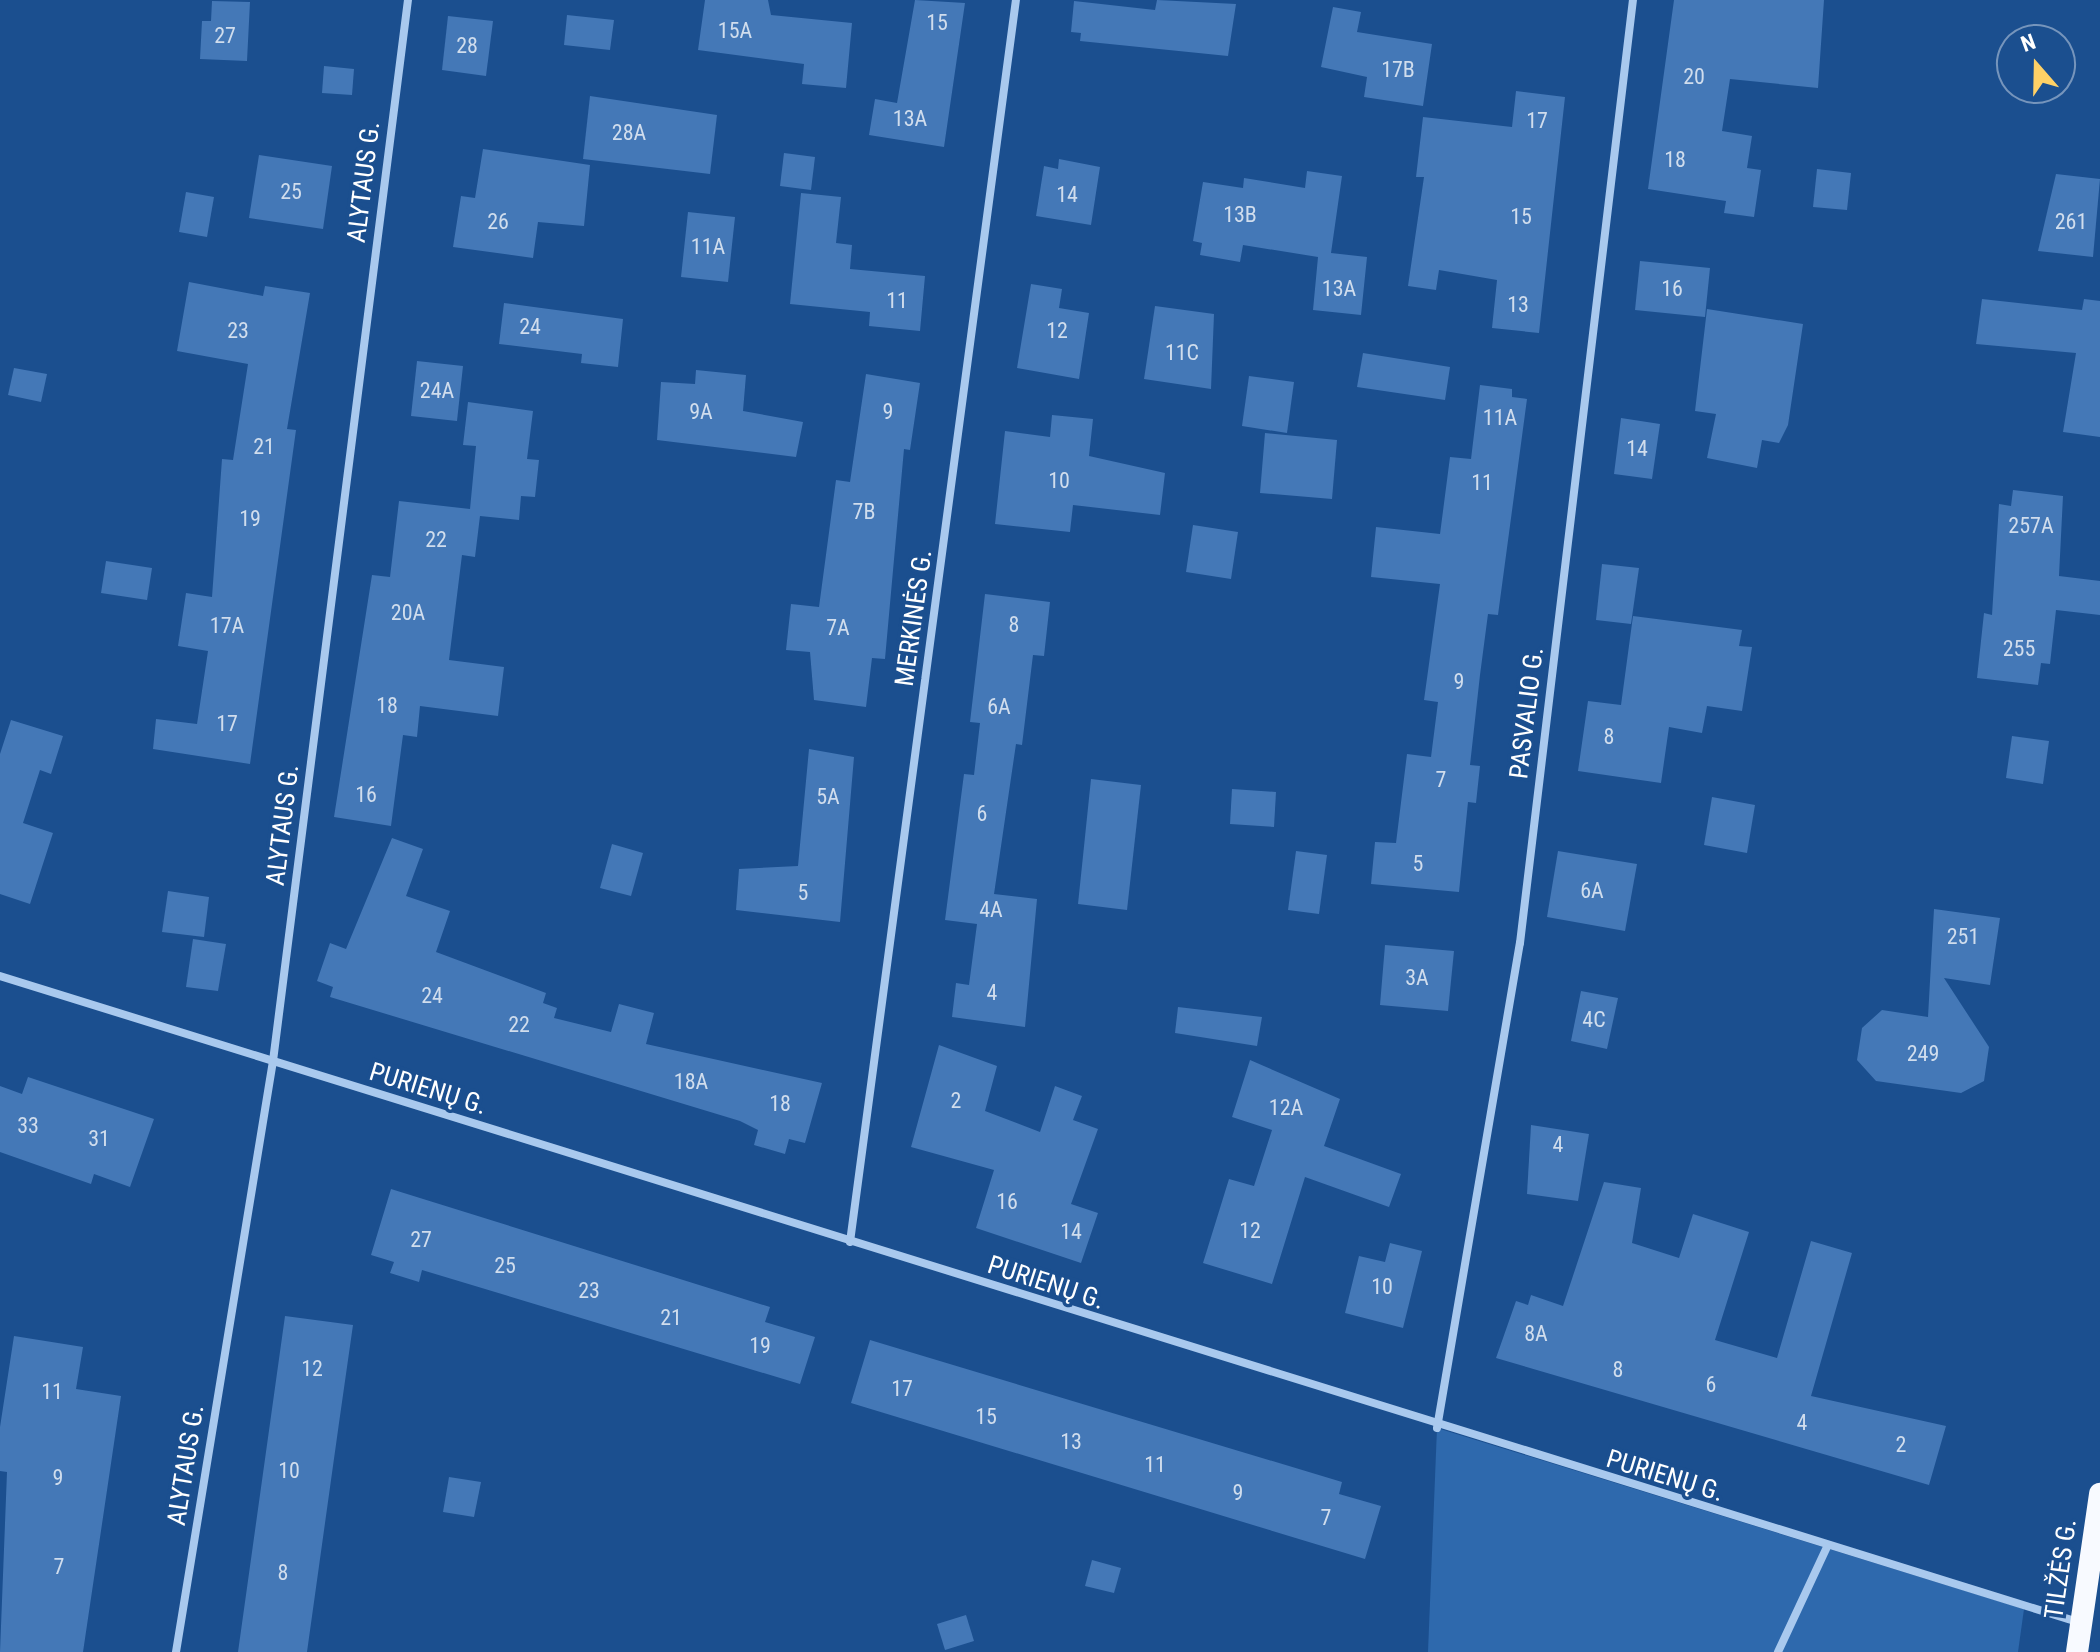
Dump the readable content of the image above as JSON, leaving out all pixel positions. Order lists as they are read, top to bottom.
{
  "streets": {
    "highway": ["TILŽĖS G."],
    "street": [
      "ALYTAUS G.",
      "MERKINĖS G.",
      "PASVALIO G.",
      "PURIENŲ G."
    ]
  },
  "crossings": [
    ["ALYTAUS G.", "PURIENŲ G."],
    ["MERKINĖS G.", "PURIENŲ G."],
    ["PASVALIO G.", "PURIENŲ G."],
    ["PURIENŲ G.", "TILŽĖS G."]
  ],
  "house_numbers": [
    "15",
    "15A",
    "27",
    "28",
    "17B",
    "20",
    "13A",
    "17",
    "28A",
    "18",
    "25",
    "14",
    "13B",
    "15",
    "26",
    "261",
    "11A",
    "13A",
    "16",
    "11",
    "13",
    "24",
    "23",
    "12",
    "11C",
    "24A",
    "9A",
    "9",
    "11A",
    "21",
    "14",
    "10",
    "11",
    "7B",
    "19",
    "257A",
    "22",
    "20A",
    "8",
    "17A",
    "7A",
    "255",
    "9",
    "18",
    "6A",
    "17",
    "8",
    "7",
    "16",
    "5A",
    "6",
    "5",
    "6A",
    "5",
    "4A",
    "251",
    "3A",
    "4",
    "24",
    "4C",
    "22",
    "249",
    "18A",
    "2",
    "18",
    "12A",
    "33",
    "31",
    "4",
    "16",
    "12",
    "14",
    "27",
    "25",
    "10",
    "23",
    "21",
    "8A",
    "19",
    "12",
    "8",
    "6",
    "17",
    "11",
    "15",
    "4",
    "13",
    "2",
    "11",
    "10",
    "9",
    "9",
    "7",
    "7",
    "8"
  ],
  "north": "top"
}
